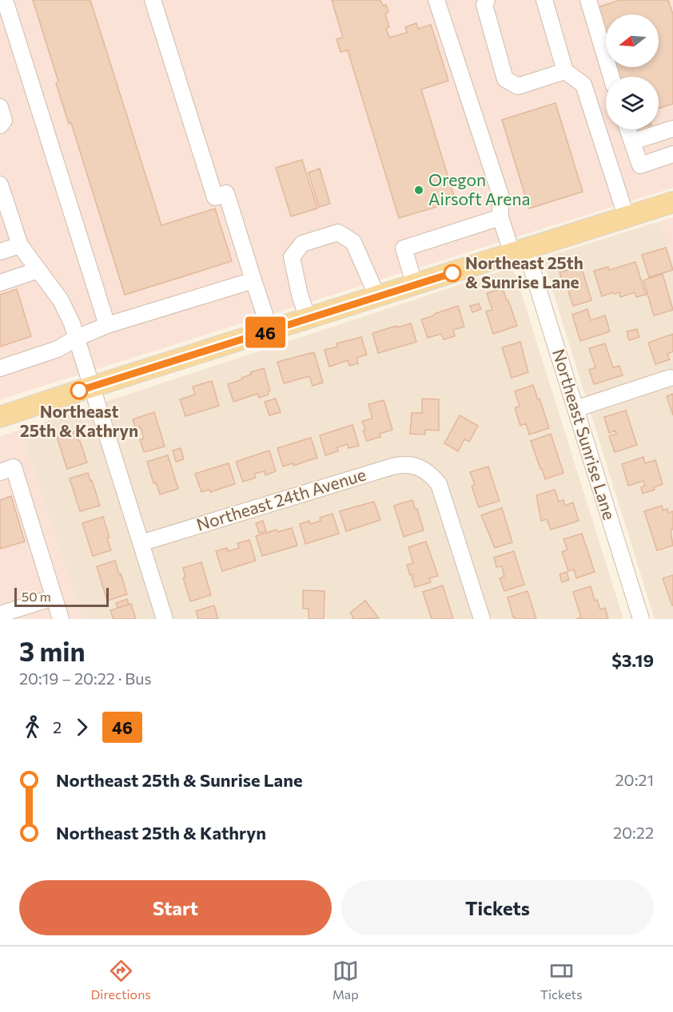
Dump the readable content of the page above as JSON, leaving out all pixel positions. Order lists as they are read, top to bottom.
{
  "streets": {
    "street": ["Northeast Sunrise Lane", "Northeast 24th Avenue"]
  },
  "places": ["Oregon Airsoft Arena", "Northeast 25th & Sunrise Lane", "Northeast 25th & Kathryn"],
  "lines": ["bus line 46"],
  "scale_bar": "50 m",
  "north": "left",
  "page": {
    "on_map": "46",
    "scale": "50 m",
    "heading": ["3 min", "20:19 – 20:22 · Bus", "$3.19"],
    "legs": ["2", "46"],
    "list": [
      {
        "name": "Northeast 25th & Sunrise Lane",
        "value": "20:21"
      },
      {
        "name": "Northeast 25th & Kathryn",
        "value": "20:22"
      }
    ],
    "buttons": ["Start", "Tickets"],
    "tabs": ["Directions", "Map", "Tickets"]
  }
}
